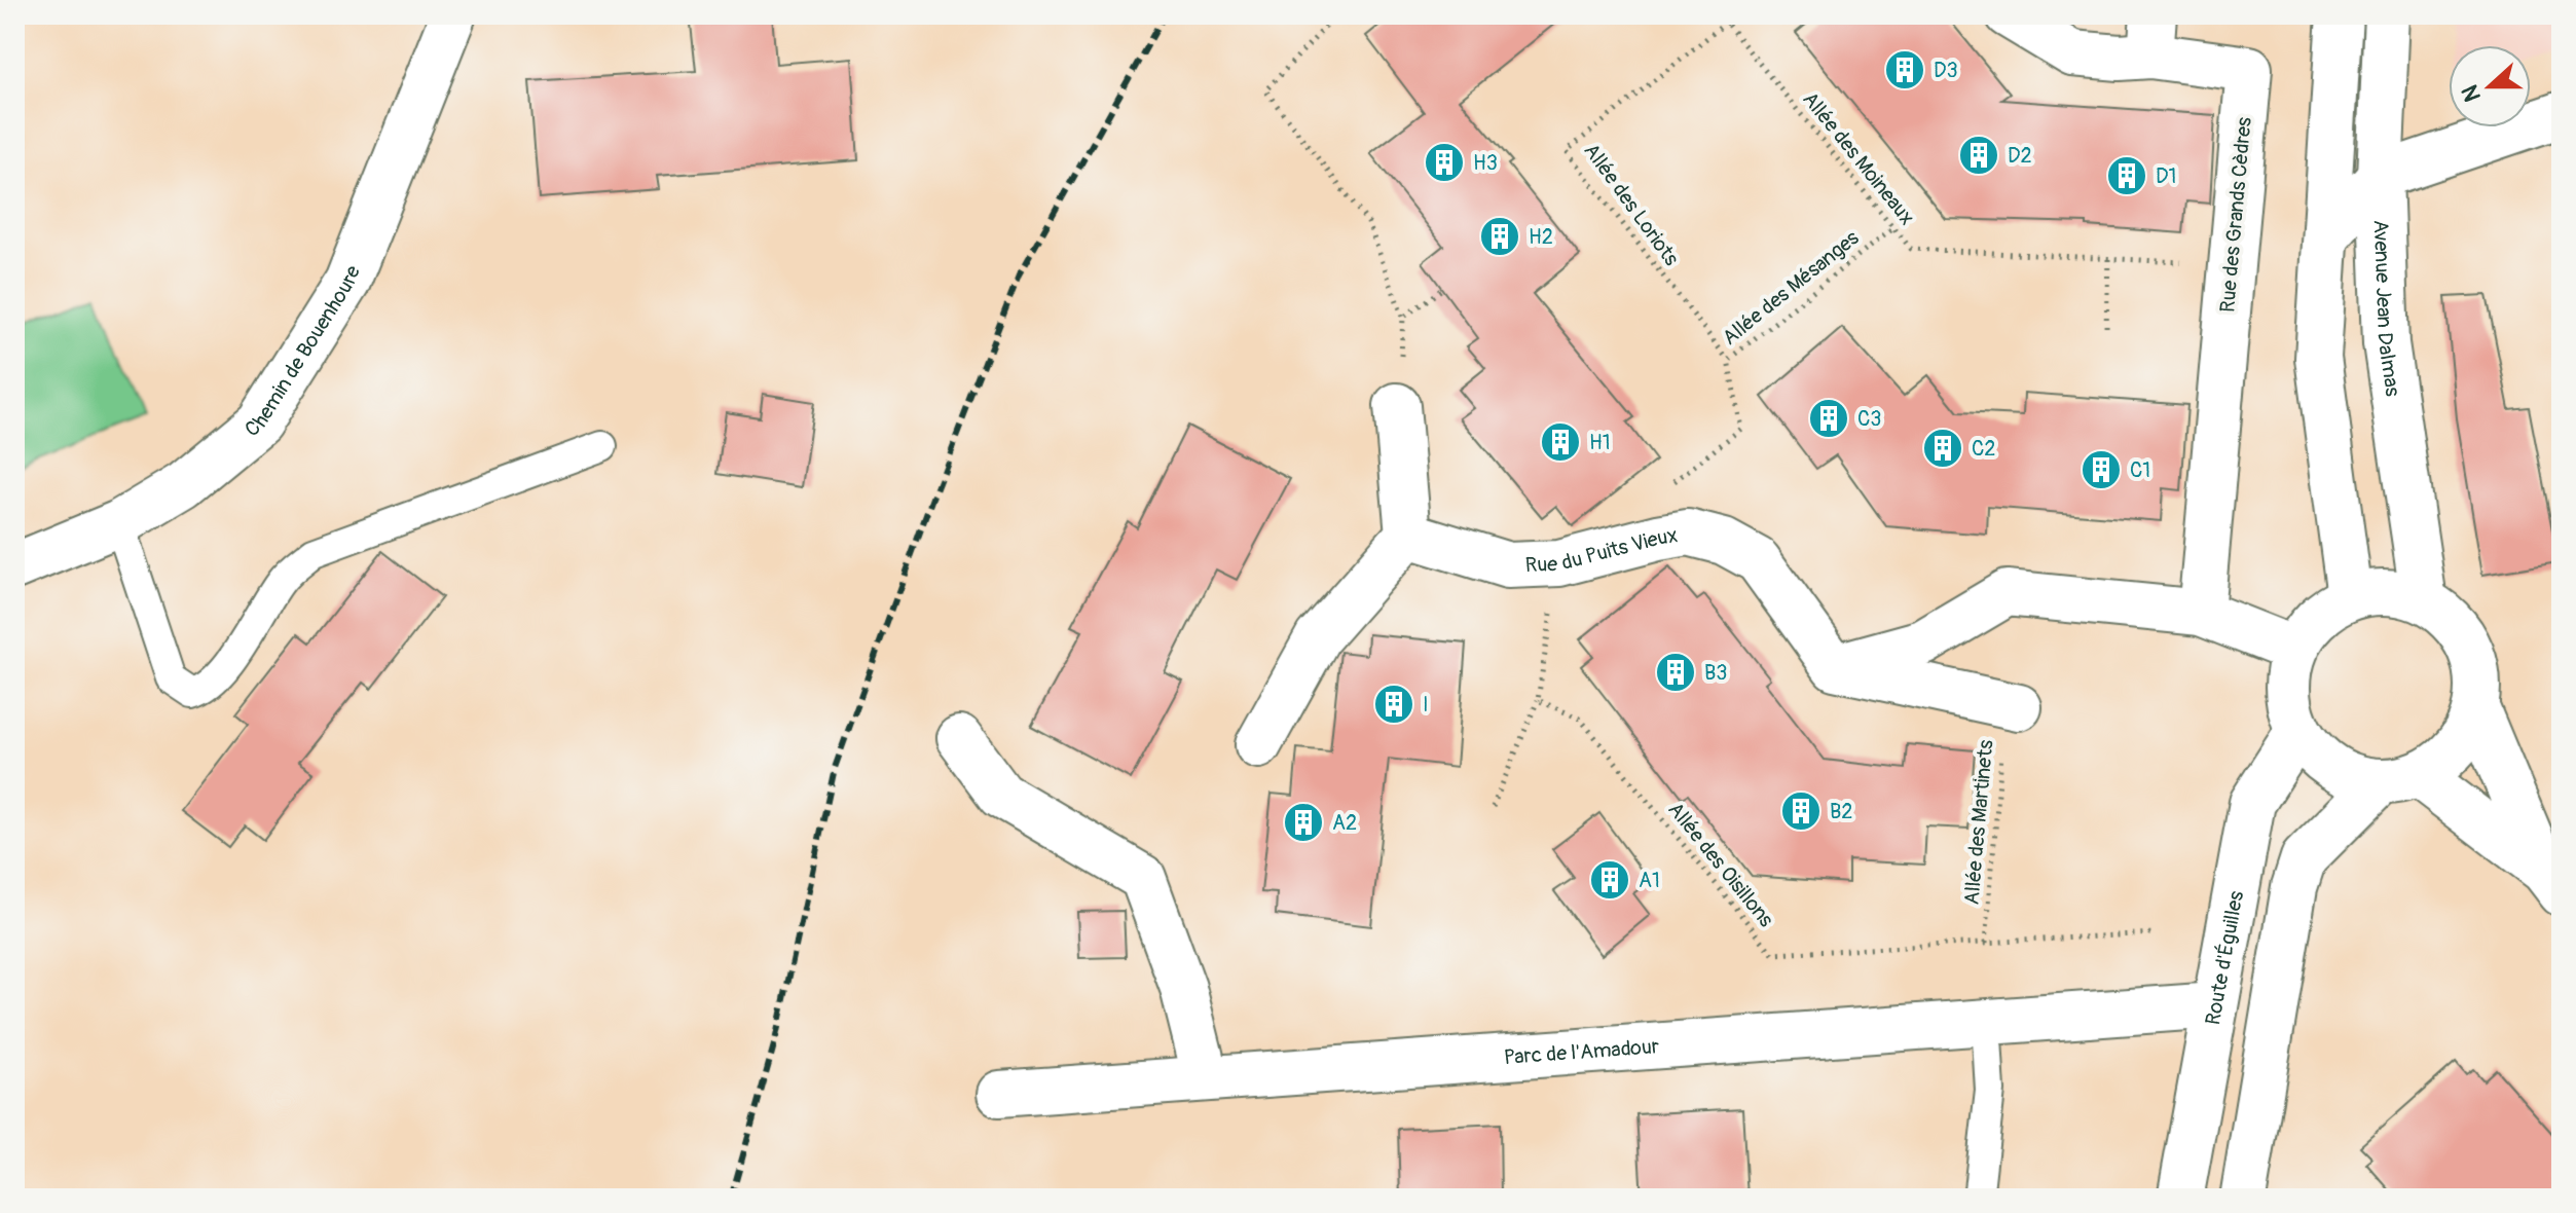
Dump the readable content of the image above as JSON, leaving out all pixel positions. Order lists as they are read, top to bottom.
{
  "streets": {
    "street": [
      "Rue des Grands Cèdres",
      "Avenue Jean Dalmas",
      "Chemin de Bouenhoure",
      "Rue du Puits Vieux",
      "Route d'Éguilles",
      "Parc de l'Amadour"
    ],
    "path": [
      "Allée des Moineaux",
      "Allée des Loriots",
      "Allée des Mésanges",
      "Allée des Martinets",
      "Allée des Oisillons"
    ]
  },
  "crossings": [
    ["Allée des Moineaux", "Allée des Loriots"],
    ["Allée des Moineaux", "Rue des Grands Cèdres"],
    ["Allée des Moineaux", "Allée des Mésanges"],
    ["Allée des Loriots", "Allée des Mésanges"],
    ["Allée des Mésanges", "Rue du Puits Vieux"],
    ["Avenue Jean Dalmas", "Route d'Éguilles"],
    ["Allée des Martinets", "Allée des Oisillons"],
    ["Route d'Éguilles", "Parc de l'Amadour"]
  ],
  "places": {
    "building": [
      "D3",
      "D2",
      "H3",
      "D1",
      "H2",
      "C3",
      "H1",
      "C2",
      "C1",
      "B3",
      "I",
      "B2",
      "A2",
      "A1"
    ]
  },
  "north": "left"
}
